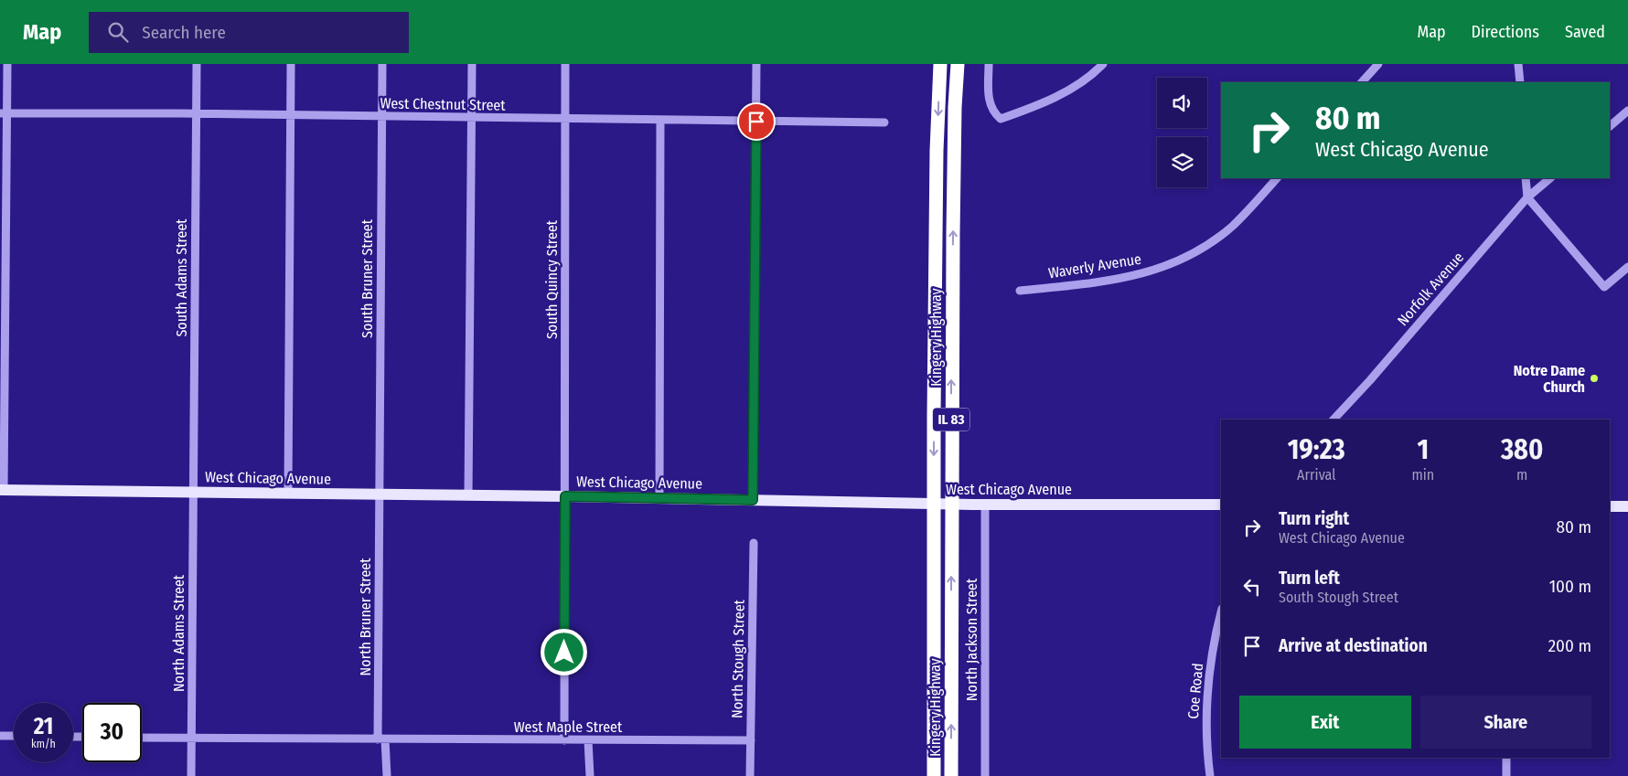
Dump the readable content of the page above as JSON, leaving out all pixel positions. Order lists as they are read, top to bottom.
{
  "streets": {
    "highway": ["Kingery Highway", "IL 83"],
    "main road": ["West Chicago Avenue"],
    "street": [
      "West Chestnut Street",
      "Waverly Avenue",
      "South Adams Street",
      "South Bruner Street",
      "South Quincy Street",
      "Norfolk Avenue",
      "North Bruner Street",
      "North Adams Street",
      "North Jackson Street",
      "North Stough Street",
      "Coe Road",
      "West Maple Street"
    ]
  },
  "crossings": [
    ["West Chestnut Street", "South Adams Street"],
    ["West Chestnut Street", "South Bruner Street"],
    ["West Chestnut Street", "South Quincy Street"],
    ["South Adams Street", "West Chicago Avenue"],
    ["South Adams Street", "North Adams Street"],
    ["South Bruner Street", "West Chicago Avenue"],
    ["South Bruner Street", "North Bruner Street"],
    ["South Quincy Street", "West Chicago Avenue"],
    ["South Quincy Street", "West Maple Street"],
    ["West Chicago Avenue", "North Bruner Street"],
    ["West Chicago Avenue", "North Adams Street"],
    ["West Chicago Avenue", "North Jackson Street"],
    ["North Bruner Street", "West Maple Street"],
    ["North Adams Street", "West Maple Street"],
    ["North Stough Street", "West Maple Street"]
  ],
  "places": ["Notre Dame Church"],
  "page": {
    "header": "Map",
    "search": "Search here",
    "nav": ["Map", "Directions", "Saved"],
    "turn": ["80 m", "West Chicago Avenue"],
    "eta": [
      "19:23",
      "Arrival",
      "1",
      "min",
      "380",
      "m"
    ],
    "list": [
      {
        "name": "Turn right",
        "note": "West Chicago Avenue",
        "value": "80 m"
      },
      {
        "name": "Turn left",
        "note": "South Stough Street",
        "value": "100 m"
      },
      {
        "name": "Arrive at destination",
        "value": "200 m"
      }
    ],
    "buttons": ["Exit", "Share"],
    "speed": "21 km/h",
    "limit": "30"
  }
}
